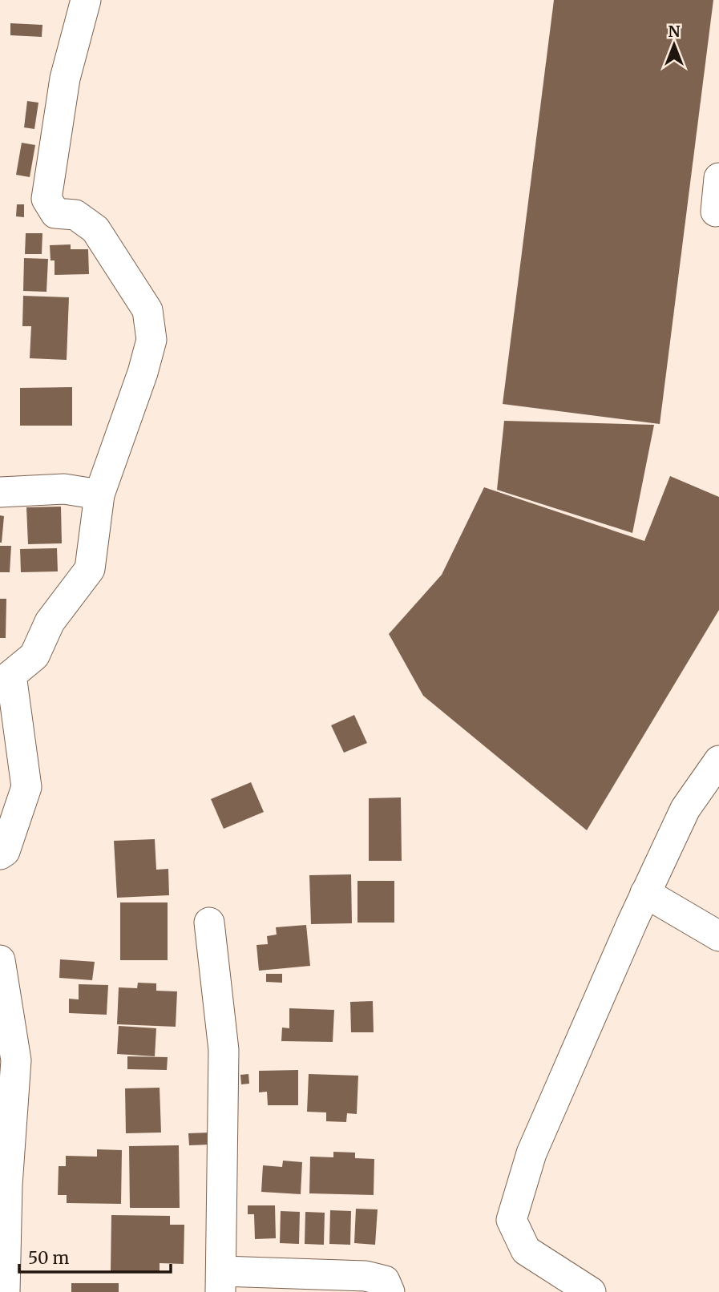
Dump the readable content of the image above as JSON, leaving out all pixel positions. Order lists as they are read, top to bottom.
{
  "scale_bar": "50 m",
  "north": "top"
}
